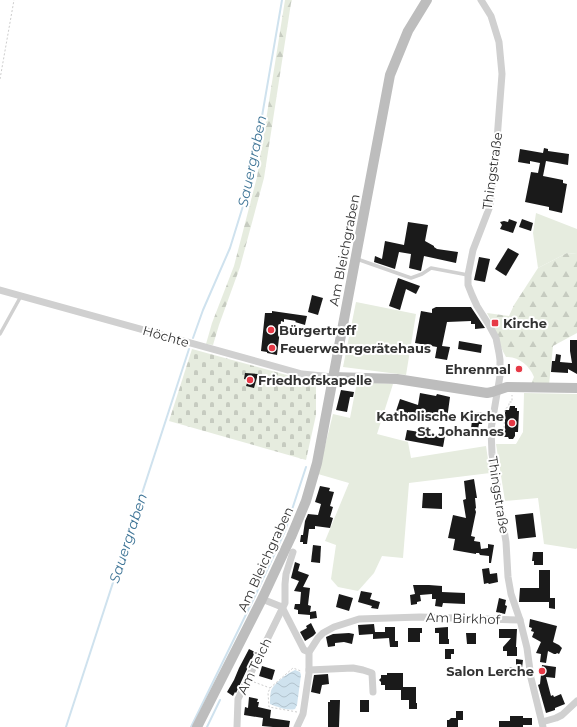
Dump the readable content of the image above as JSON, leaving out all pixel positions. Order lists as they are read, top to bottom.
{
  "streets": {
    "street": [
      "Thingstraße",
      "Am Bleichgraben",
      "Höchte",
      "Am Birkhof",
      "Am Teich"
    ]
  },
  "crossings": [
    ["Thingstraße", "Am Birkhof"],
    ["Am Bleichgraben", "Höchte"]
  ],
  "water": ["Sauergraben"],
  "places": {
    "transit": ["Kirche"],
    "other": [
      "Bürgertreff",
      "Feuerwehrgerätehaus",
      "Ehrenmal",
      "Friedhofskapelle",
      "Katholische Kirche St. Johannes",
      "Salon Lerche"
    ]
  }
}
